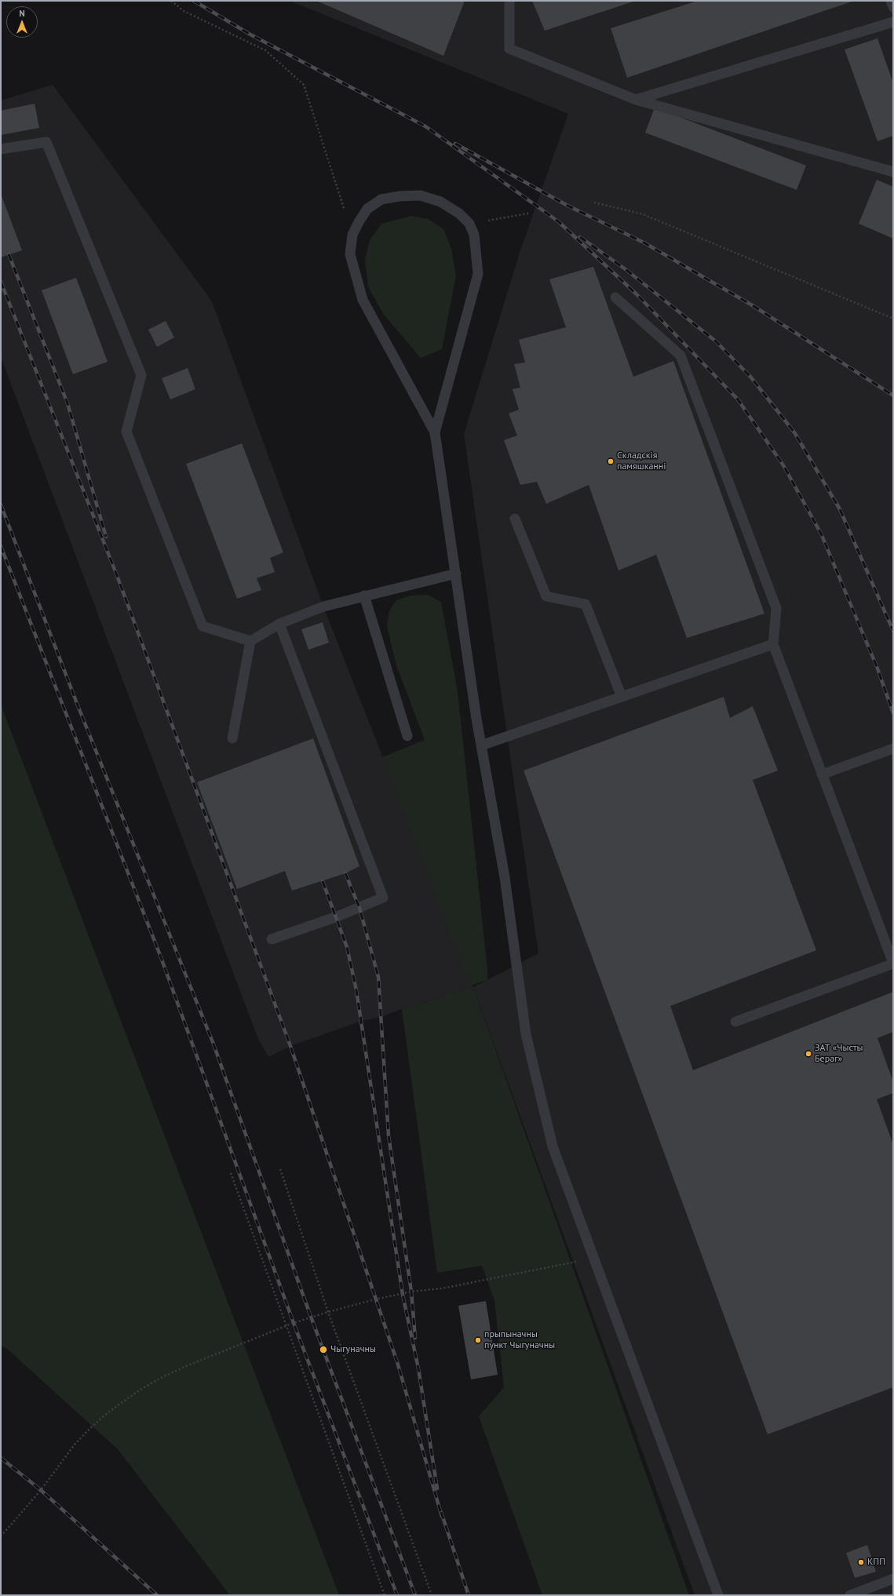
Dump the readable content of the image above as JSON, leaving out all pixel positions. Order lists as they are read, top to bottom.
{
  "places": [
    "Складскія памяшканні",
    "ЗАТ «Чысты Бераг»",
    "прыпыначны пункт Чыгуначны",
    "Чыгуначны",
    "КПП"
  ],
  "north": "top"
}
